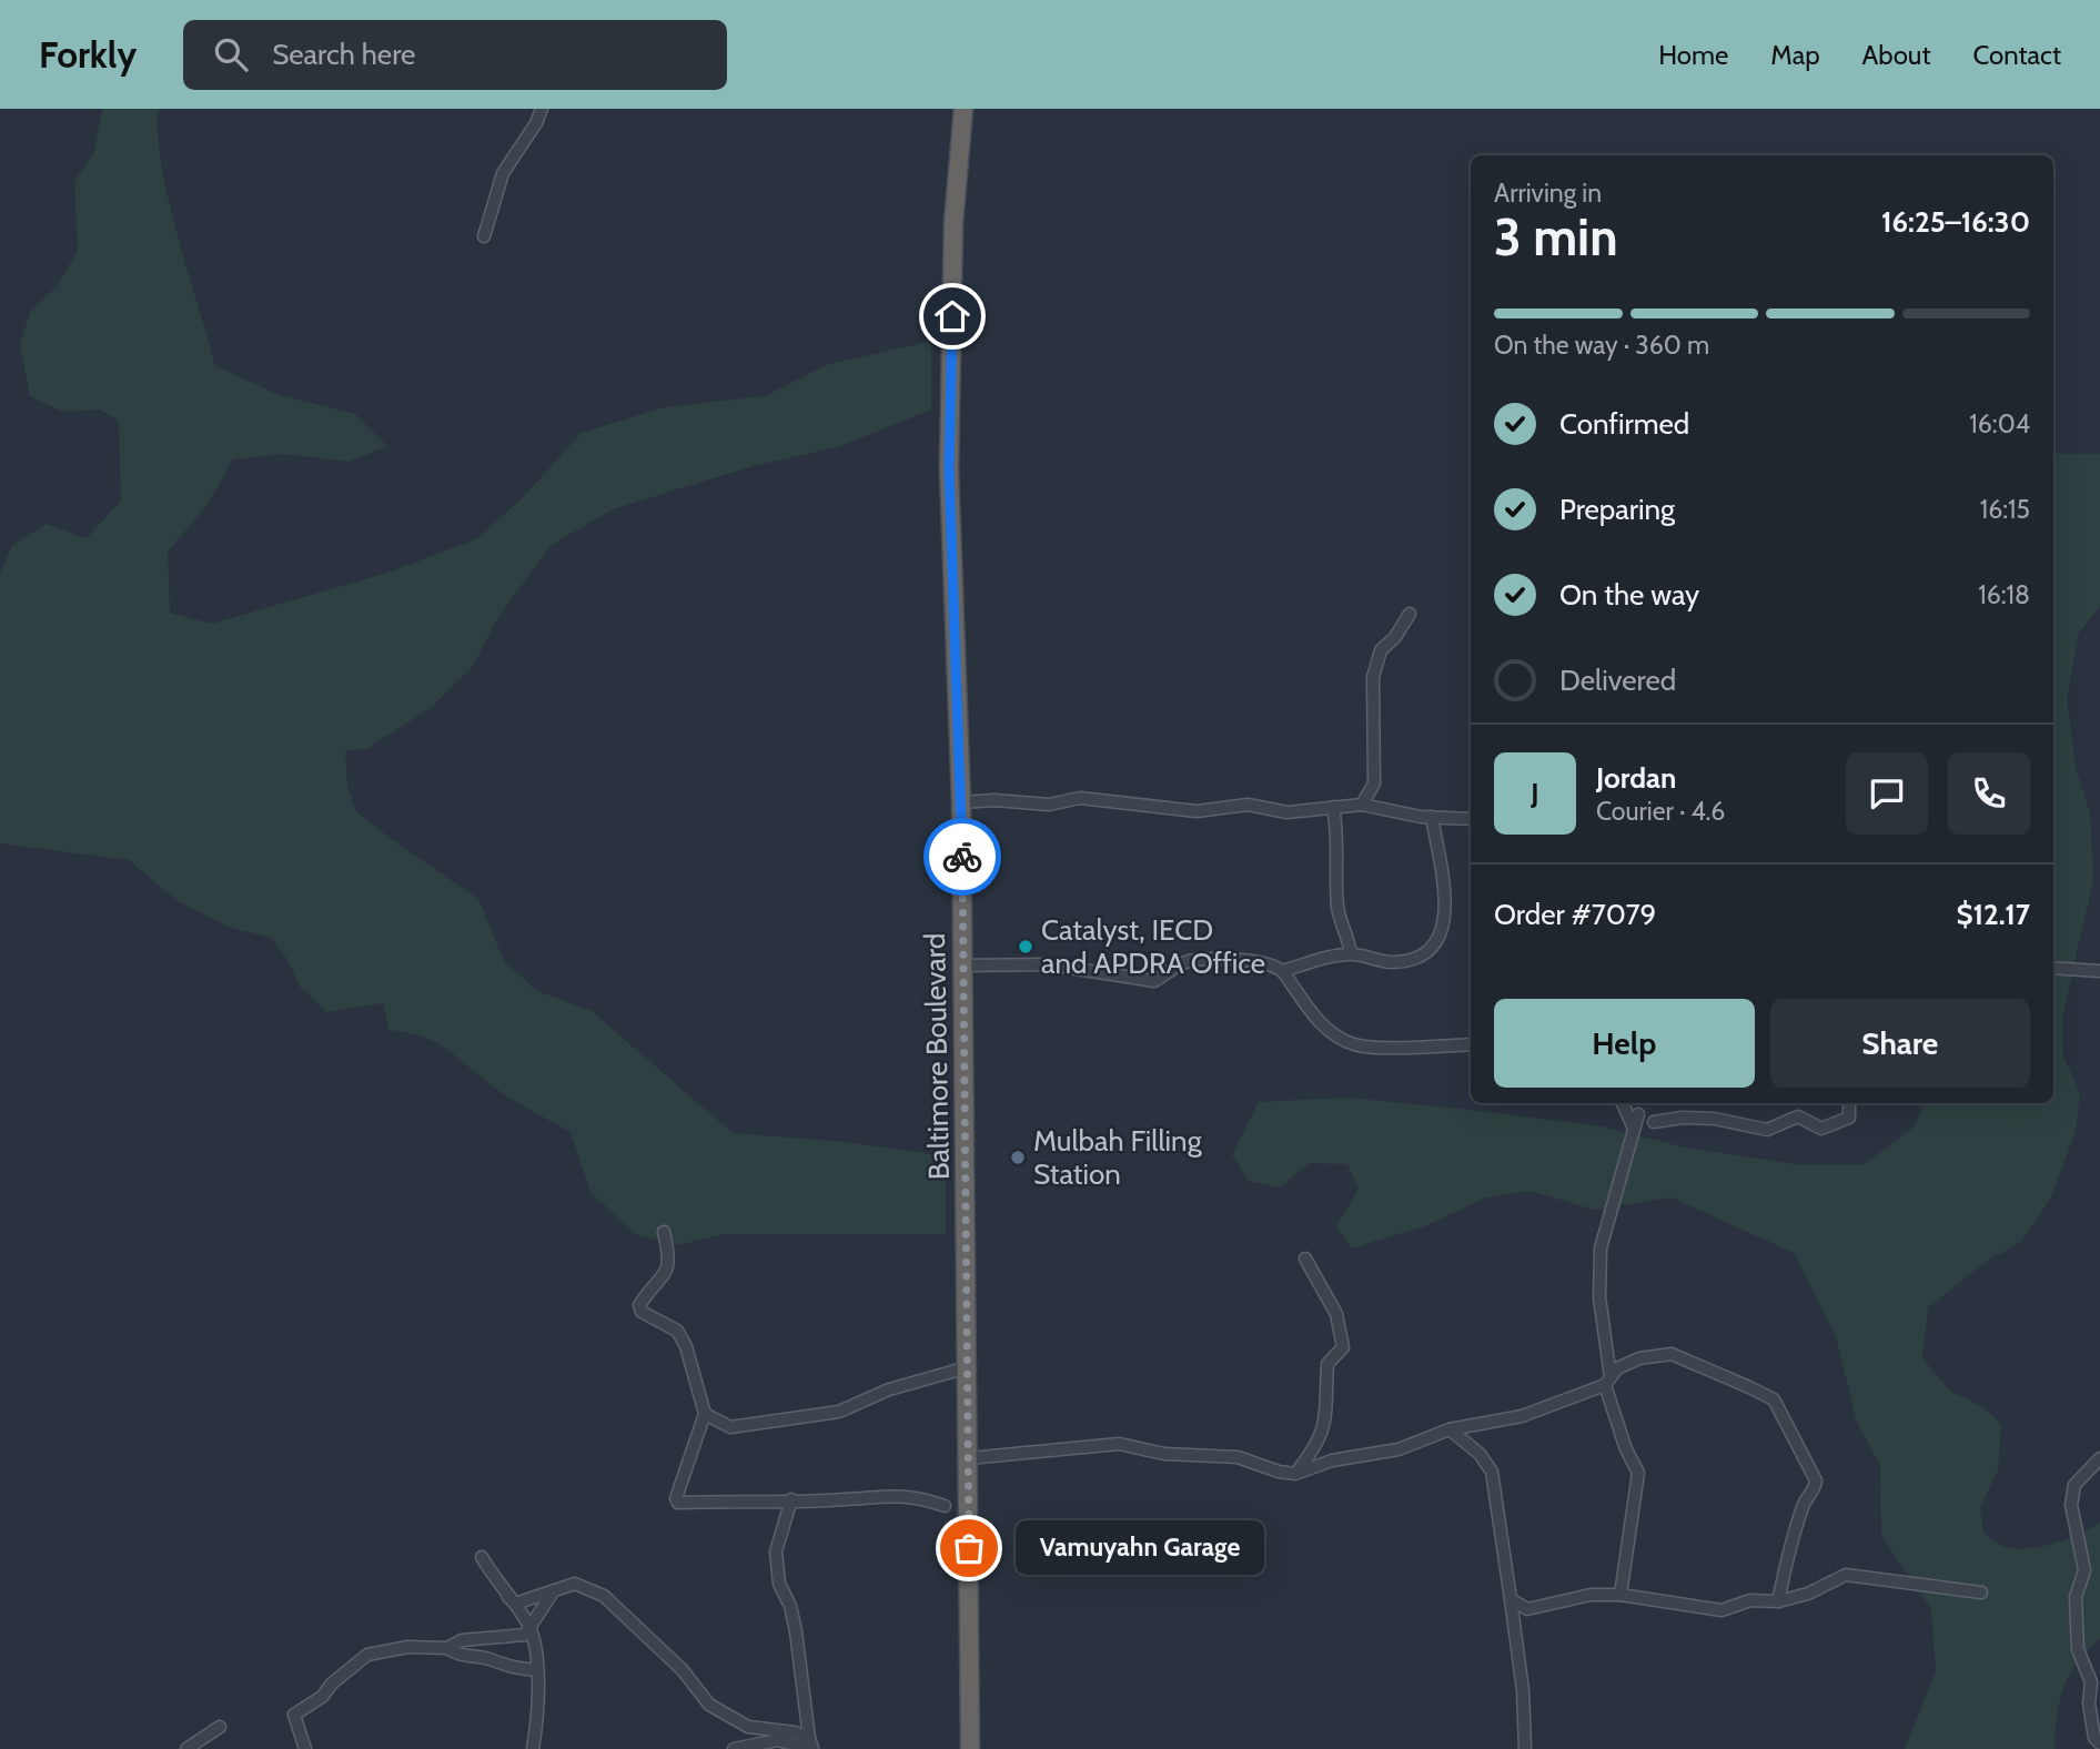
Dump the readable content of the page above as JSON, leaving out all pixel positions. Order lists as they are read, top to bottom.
{
  "streets": {
    "highway": ["Baltimore Boulevard"]
  },
  "places": ["Catalyst, IECD and APDRA Office", "Mulbah Filling Station", "Vamuyahn Garage"],
  "page": {
    "header": "Forkly",
    "search": "Search here",
    "nav": [
      "Home",
      "Map",
      "About",
      "Contact"
    ],
    "heading": ["3 min", "Arriving in", "16:25–16:30"],
    "panel": [
      "Jordan",
      "Courier · 4.6",
      "Order #7079",
      "$12.17"
    ],
    "bar": "On the way · 360 m",
    "list": [
      ["Confirmed", "16:04"],
      ["Preparing", "16:15"],
      ["On the way", "16:18"],
      "Delivered"
    ],
    "round": "J",
    "buttons": ["Help", "Share"],
    "bubble": "Vamuyahn Garage"
  }
}
